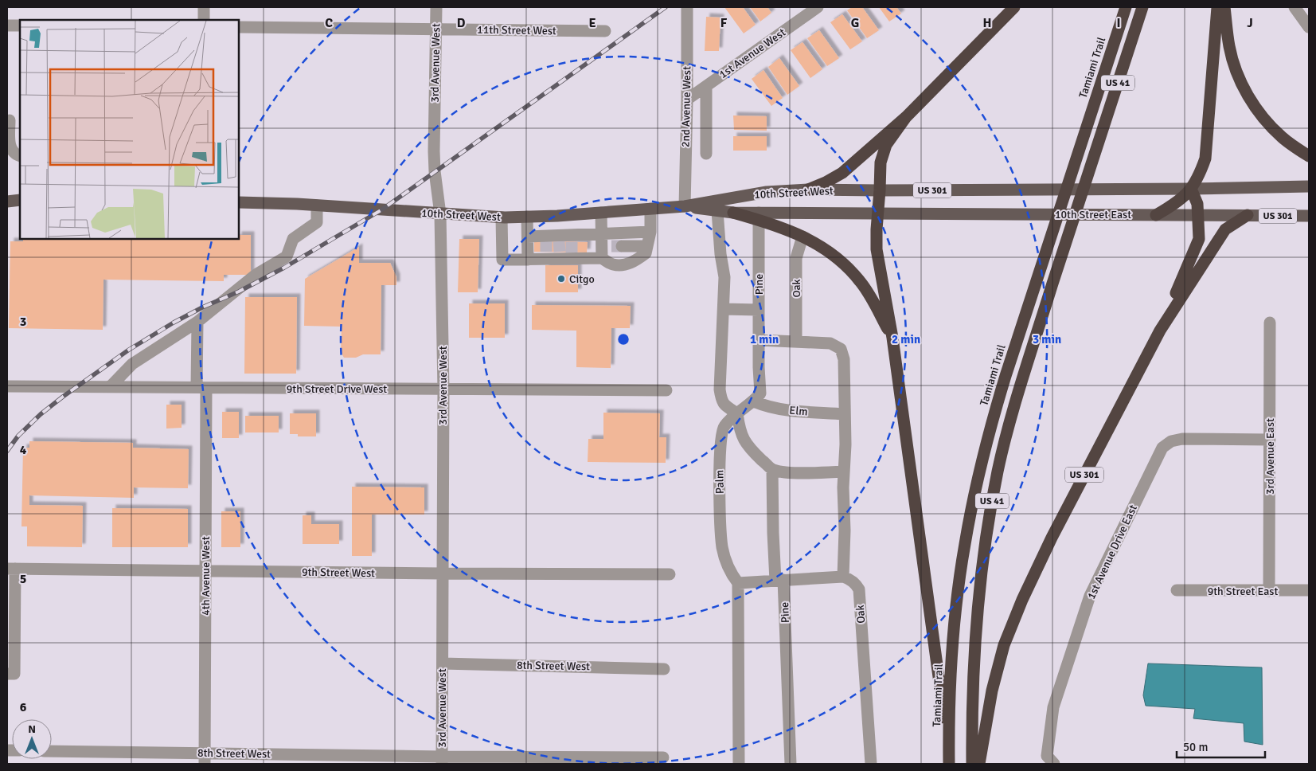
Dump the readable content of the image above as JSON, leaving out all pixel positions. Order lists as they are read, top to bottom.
{
  "streets": {
    "highway": ["Tamiami Trail", "US 41", "US 301"],
    "main road": ["10th Street West", "10th Street East"],
    "street": [
      "11th Street West",
      "1st Avenue West",
      "3rd Avenue West",
      "2nd Avenue West",
      "Pine",
      "Oak",
      "9th Street Drive West",
      "Elm",
      "3rd Avenue East",
      "Palm",
      "1st Avenue Drive East",
      "9th Street West",
      "4th Avenue West",
      "9th Street East",
      "8th Street West"
    ]
  },
  "crossings": [
    ["11th Street West", "3rd Avenue West"],
    ["1st Avenue West", "2nd Avenue West"],
    ["3rd Avenue West", "10th Street West"],
    ["3rd Avenue West", "9th Street Drive West"],
    ["3rd Avenue West", "9th Street West"],
    ["3rd Avenue West", "8th Street West"],
    ["2nd Avenue West", "10th Street West"],
    ["US 301", "10th Street West"],
    ["US 301", "10th Street East"],
    ["10th Street West", "10th Street East"],
    ["10th Street West", "Pine"],
    ["Pine", "Elm"],
    ["Pine", "Palm"],
    ["9th Street Drive West", "4th Avenue West"],
    ["Elm", "Palm"],
    ["3rd Avenue East", "1st Avenue Drive East"],
    ["3rd Avenue East", "9th Street East"],
    ["9th Street West", "4th Avenue West"],
    ["4th Avenue West", "8th Street West"]
  ],
  "places": ["Citgo"],
  "scale_bar": "50 m",
  "north": "top",
  "grid": {
    "columns": [
      "C",
      "D",
      "E",
      "F",
      "G",
      "H",
      "I",
      "J"
    ],
    "rows": [
      "3",
      "4",
      "5",
      "6"
    ]
  },
  "rings": ["1 min", "2 min", "3 min"]
}
